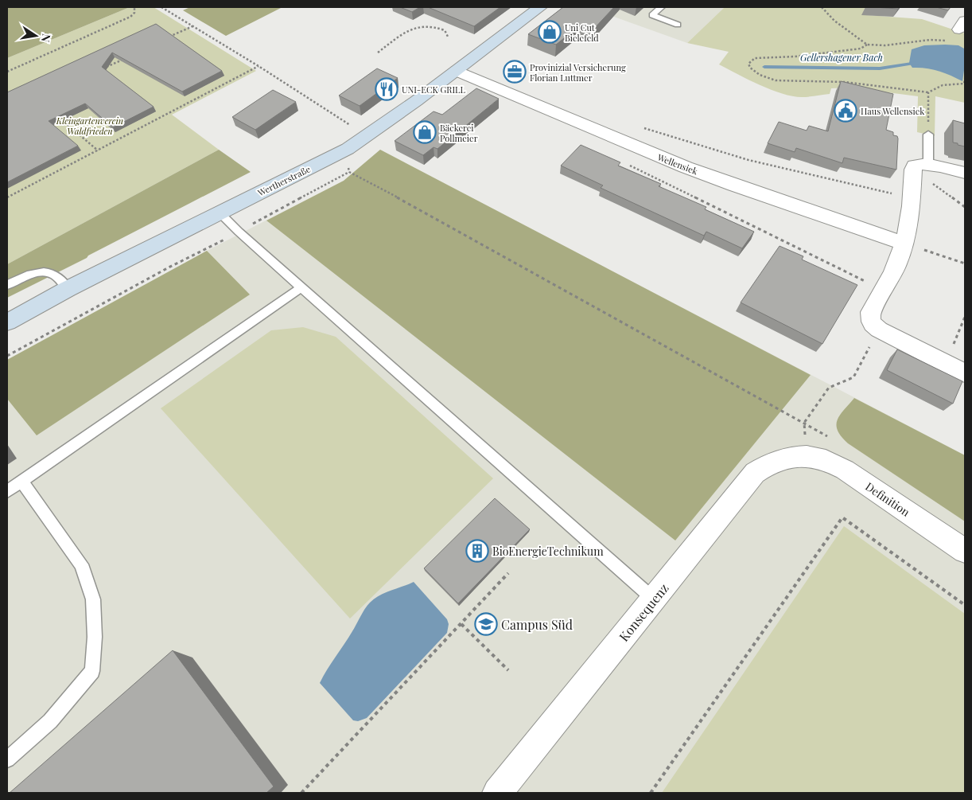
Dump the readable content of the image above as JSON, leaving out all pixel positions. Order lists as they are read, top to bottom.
{
  "streets": {
    "main road": ["Wertherstraße"],
    "street": ["Wellensiek", "Definition", "Konsequenz"]
  },
  "crossings": [
    ["Wellensiek", "Wertherstraße"],
    ["Definition", "Konsequenz"]
  ],
  "water": ["Gellershagener Bach"],
  "parks": ["Kleingartenverein Waldfrieden"],
  "places": {
    "shop": ["Uni Cut Bielefeld", "Bäckerei Pollmeier"],
    "office": ["Provinizial Versicherung Florian Luttmer"],
    "restaurant": ["UNI-ECK GRILL"],
    "public building": ["Haus Wellensiek"],
    "building": ["BioEnergieTechnikum"],
    "school or university": ["Campus Süd"]
  },
  "north": "right"
}
